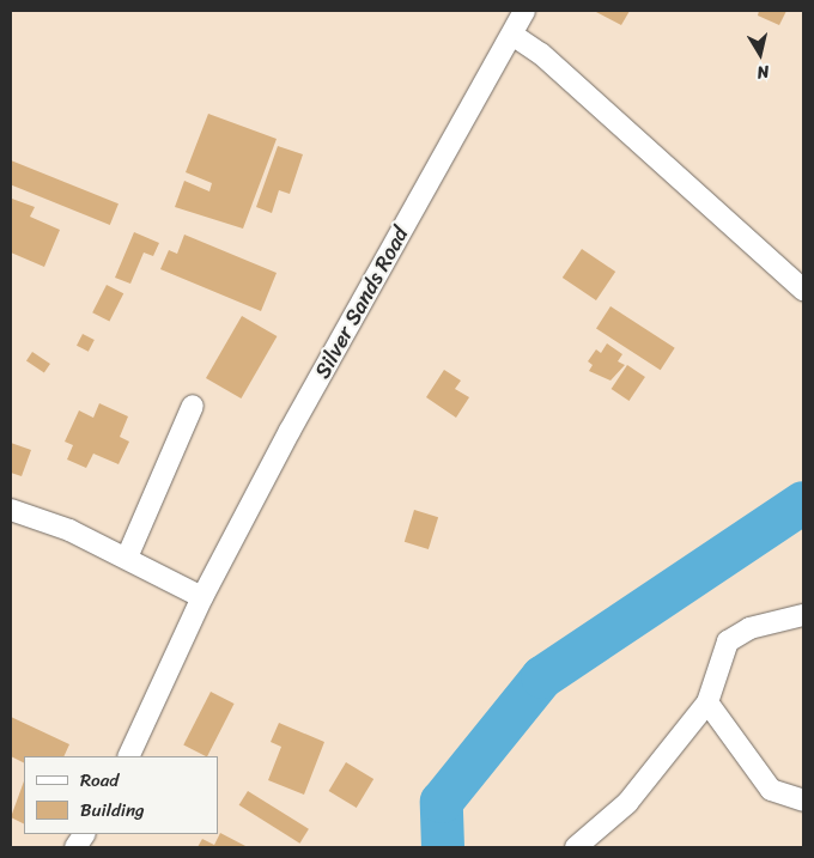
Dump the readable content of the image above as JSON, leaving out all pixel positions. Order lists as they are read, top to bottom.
{
  "streets": {
    "street": ["Silver Sands Road"]
  },
  "legend": ["Road", "Building"],
  "north": "bottom"
}
